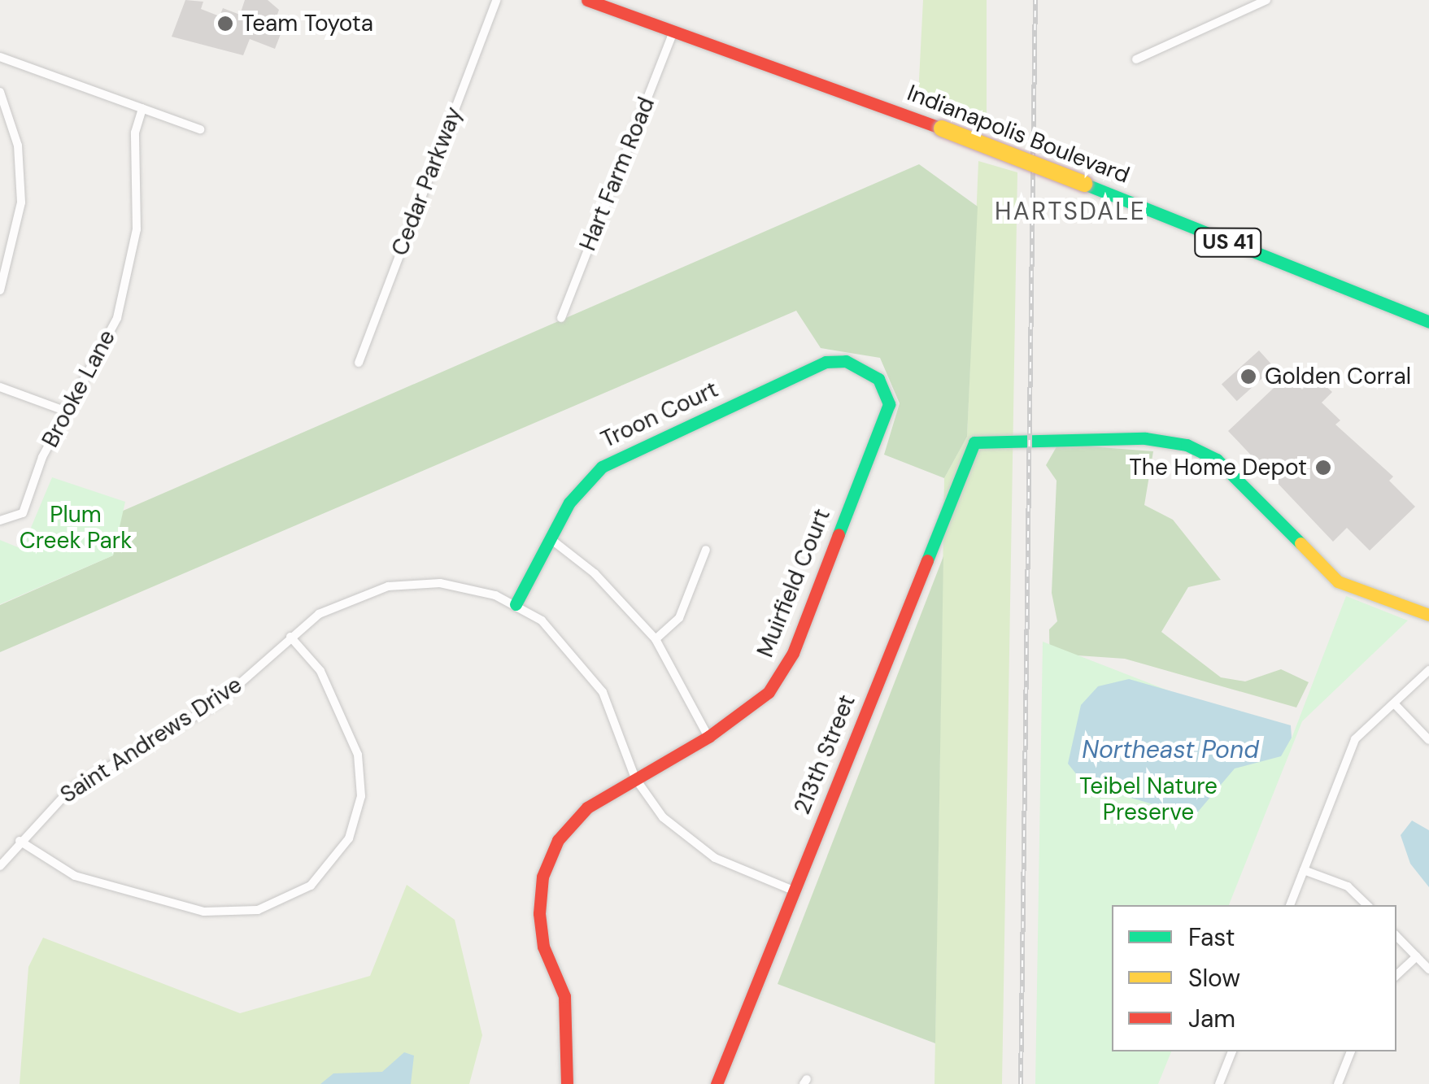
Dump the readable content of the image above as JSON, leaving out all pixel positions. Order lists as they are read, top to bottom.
{
  "streets": {
    "main road": [
      "Indianapolis Boulevard",
      "US 41",
      "Troon Court",
      "Muirfield Court",
      "213th Street"
    ],
    "street": [
      "Hart Farm Road",
      "Cedar Parkway",
      "Brooke Lane",
      "Saint Andrews Drive"
    ]
  },
  "crossings": [
    ["Indianapolis Boulevard", "Hart Farm Road"],
    ["Troon Court", "Muirfield Court"],
    ["Troon Court", "Saint Andrews Drive"],
    ["Muirfield Court", "Saint Andrews Drive"],
    ["Saint Andrews Drive", "213th Street"]
  ],
  "districts": ["HARTSDALE"],
  "water": ["Northeast Pond"],
  "parks": ["Plum Creek Park", "Teibel Nature Preserve"],
  "places": ["Team Toyota", "Golden Corral", "The Home Depot"],
  "legend": ["Fast", "Slow", "Jam"]
}
